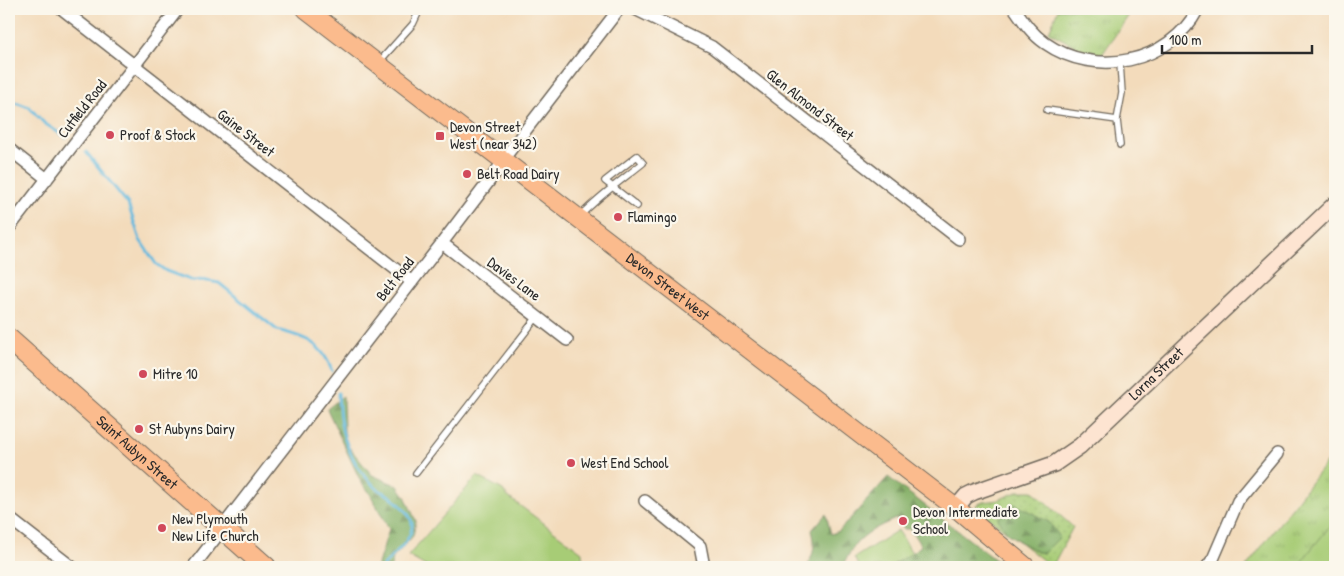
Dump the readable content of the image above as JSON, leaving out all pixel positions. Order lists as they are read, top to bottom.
{
  "streets": {
    "highway": ["Saint Aubyn Street"],
    "main road": ["Devon Street West"],
    "street": [
      "Glen Almond Street",
      "Cutfield Road",
      "Gaine Street",
      "Belt Road",
      "Davies Lane",
      "Lorna Street"
    ]
  },
  "crossings": [
    ["Cutfield Road", "Gaine Street"],
    ["Gaine Street", "Belt Road"],
    ["Belt Road", "Davies Lane"],
    ["Belt Road", "Devon Street West"],
    ["Belt Road", "Saint Aubyn Street"],
    ["Devon Street West", "Lorna Street"]
  ],
  "places": {
    "other": [
      "Proof & Stock",
      "Belt Road Dairy",
      "Flamingo",
      "Mitre 10",
      "St Aubyns Dairy",
      "West End School",
      "Devon Intermediate School",
      "New Plymouth New Life Church"
    ],
    "transit": ["Devon Street West (near 342)"]
  },
  "scale_bar": "100 m"
}
